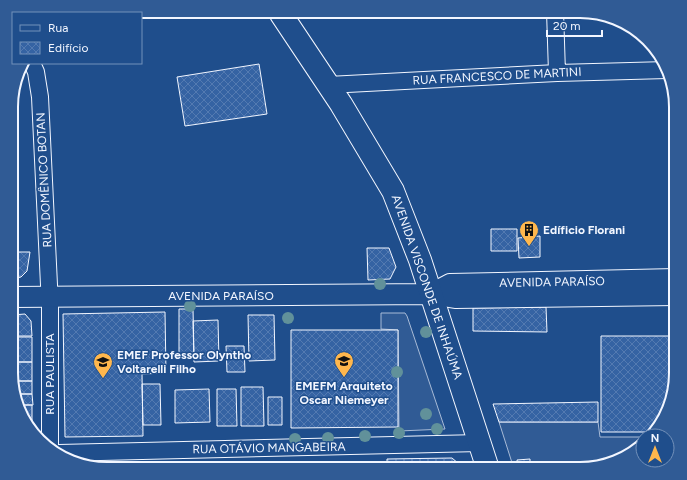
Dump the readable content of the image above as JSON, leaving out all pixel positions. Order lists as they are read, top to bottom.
{
  "streets": {
    "main road": ["AVENIDA VISCONDE DE INHAÚMA"],
    "street": [
      "RUA FRANCESCO DE MARTINI",
      "RUA DOMÊNICO BOTAN",
      "AVENIDA PARAÍSO",
      "RUA PAULISTA",
      "RUA OTÁVIO MANGABEIRA"
    ]
  },
  "crossings": [
    ["RUA FRANCESCO DE MARTINI", "AVENIDA VISCONDE DE INHAÚMA"],
    ["RUA DOMÊNICO BOTAN", "AVENIDA PARAÍSO"],
    ["RUA DOMÊNICO BOTAN", "RUA PAULISTA"],
    ["AVENIDA PARAÍSO", "AVENIDA VISCONDE DE INHAÚMA"],
    ["AVENIDA PARAÍSO", "RUA PAULISTA"],
    ["AVENIDA VISCONDE DE INHAÚMA", "RUA OTÁVIO MANGABEIRA"]
  ],
  "places": {
    "building": ["Edíficio Florani"],
    "school or university": ["EMEFM Arquiteto Oscar Niemeyer", "EMEF Professor Olyntho Voltarelli Filho"]
  },
  "legend": ["Rua", "Edifício"],
  "scale_bar": "20 m",
  "north": "top"
}
